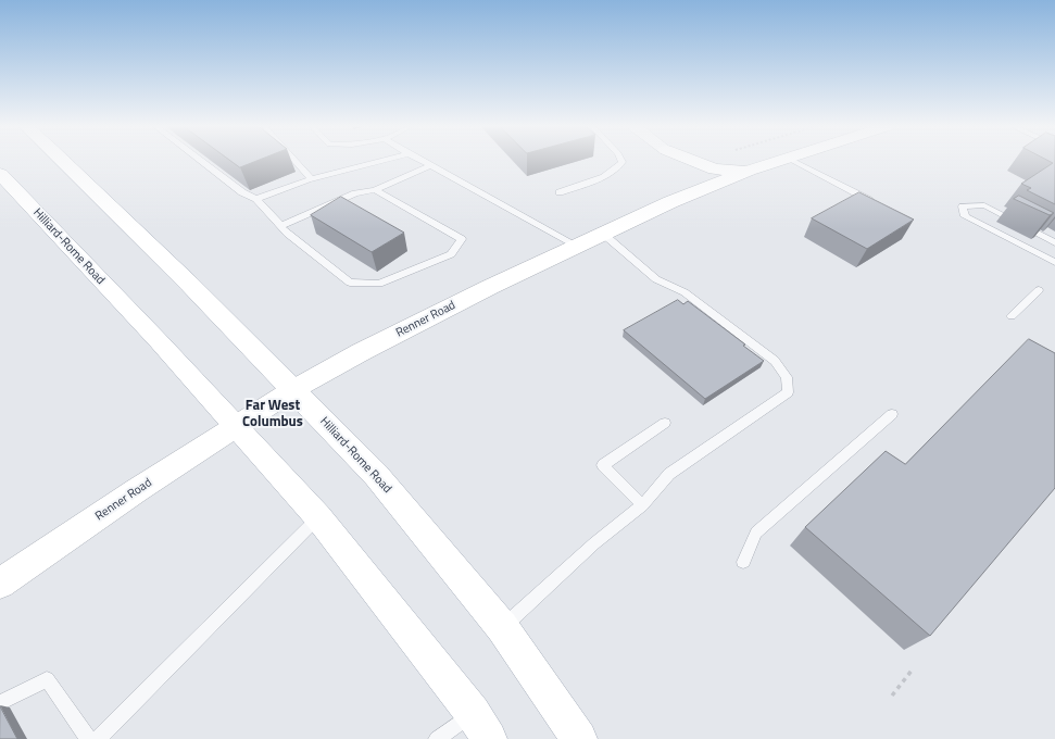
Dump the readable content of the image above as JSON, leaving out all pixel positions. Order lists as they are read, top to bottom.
{
  "streets": {
    "main road": ["Hilliard-Rome Road", "Renner Road"]
  },
  "crossings": [
    ["Hilliard-Rome Road", "Renner Road"]
  ],
  "districts": ["Far West Columbus"]
}
